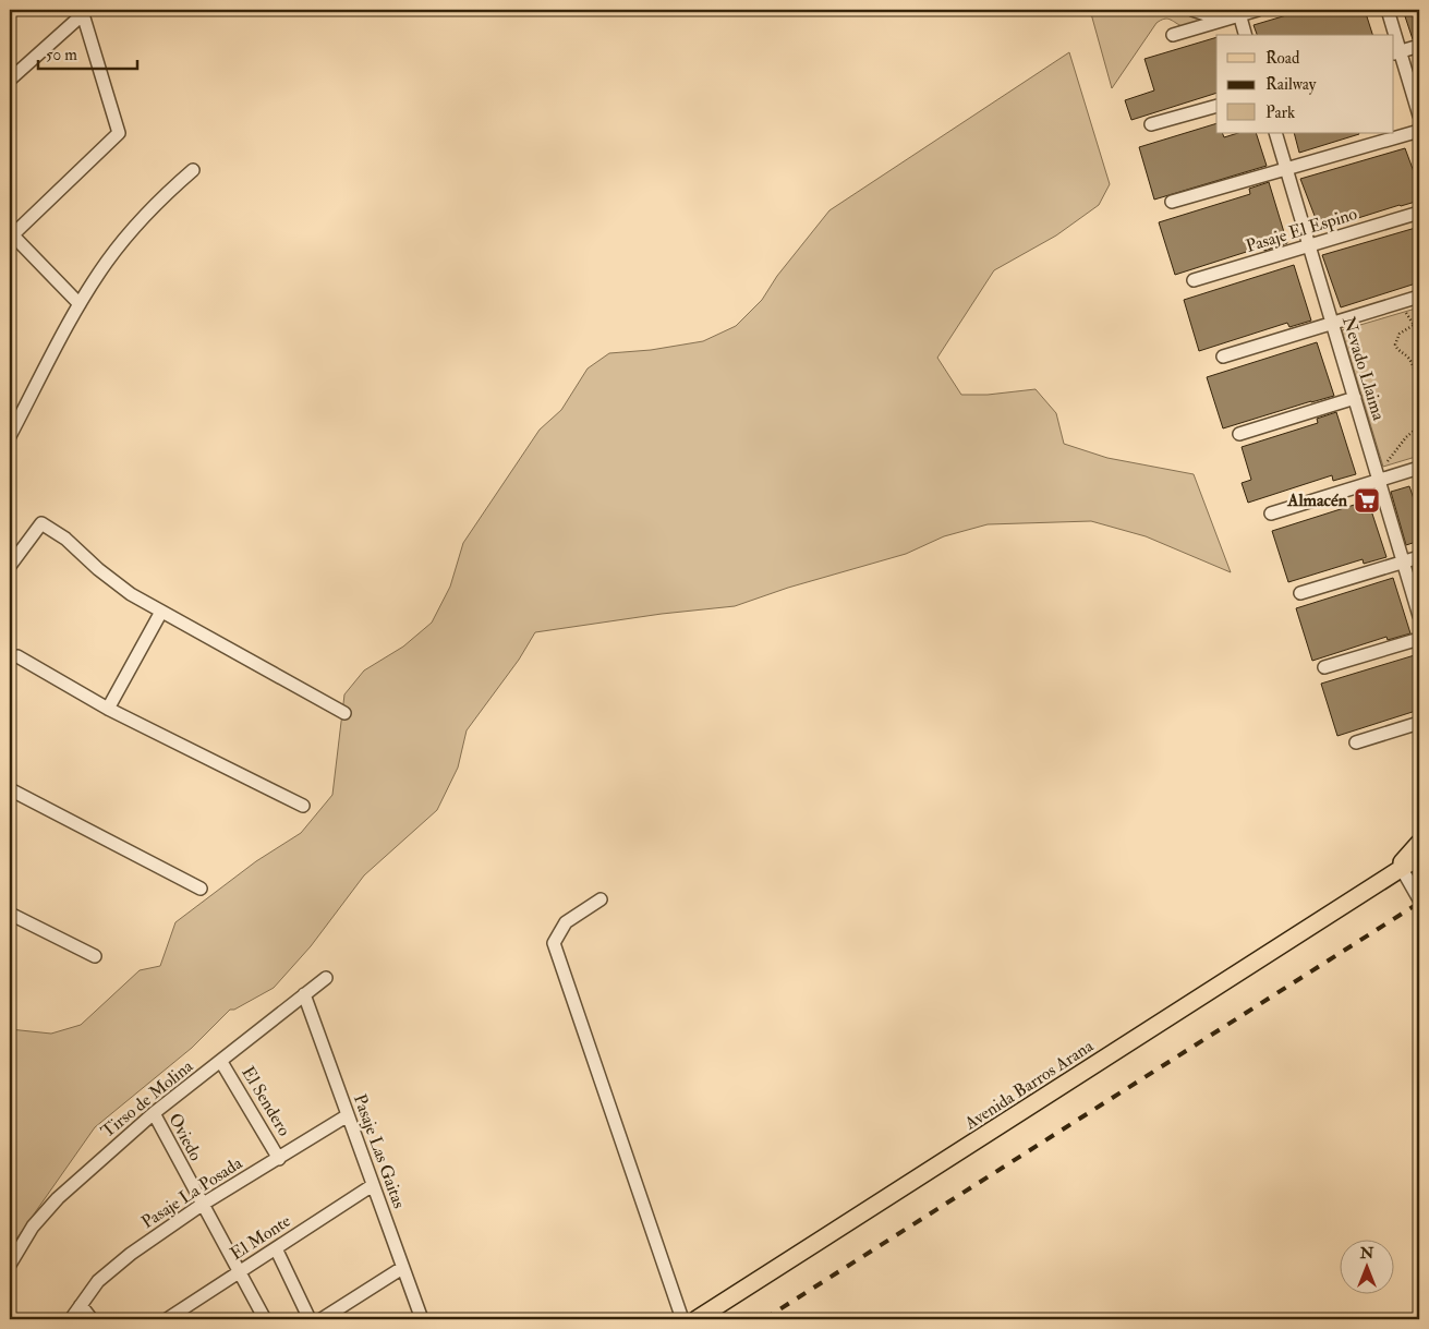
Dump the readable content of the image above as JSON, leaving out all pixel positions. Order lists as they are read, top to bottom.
{
  "streets": {
    "main road": ["Avenida Barros Arana"],
    "street": [
      "Pasaje El Espino",
      "Nevado Llaima",
      "Tirso de Molina",
      "El Sendero",
      "Oviedo",
      "Pasaje Las Gaitas",
      "Pasaje La Posada",
      "El Monte"
    ]
  },
  "crossings": [
    ["Pasaje El Espino", "Nevado Llaima"],
    ["Tirso de Molina", "El Sendero"],
    ["Tirso de Molina", "Oviedo"],
    ["Tirso de Molina", "Pasaje Las Gaitas"],
    ["El Sendero", "Pasaje La Posada"],
    ["Oviedo", "Pasaje La Posada"],
    ["Oviedo", "El Monte"],
    ["Pasaje Las Gaitas", "Pasaje La Posada"],
    ["Pasaje Las Gaitas", "El Monte"]
  ],
  "places": {
    "supermarket": ["Almacén"]
  },
  "legend": ["Road", "Railway", "Park"],
  "scale_bar": "50 m",
  "north": "top"
}
